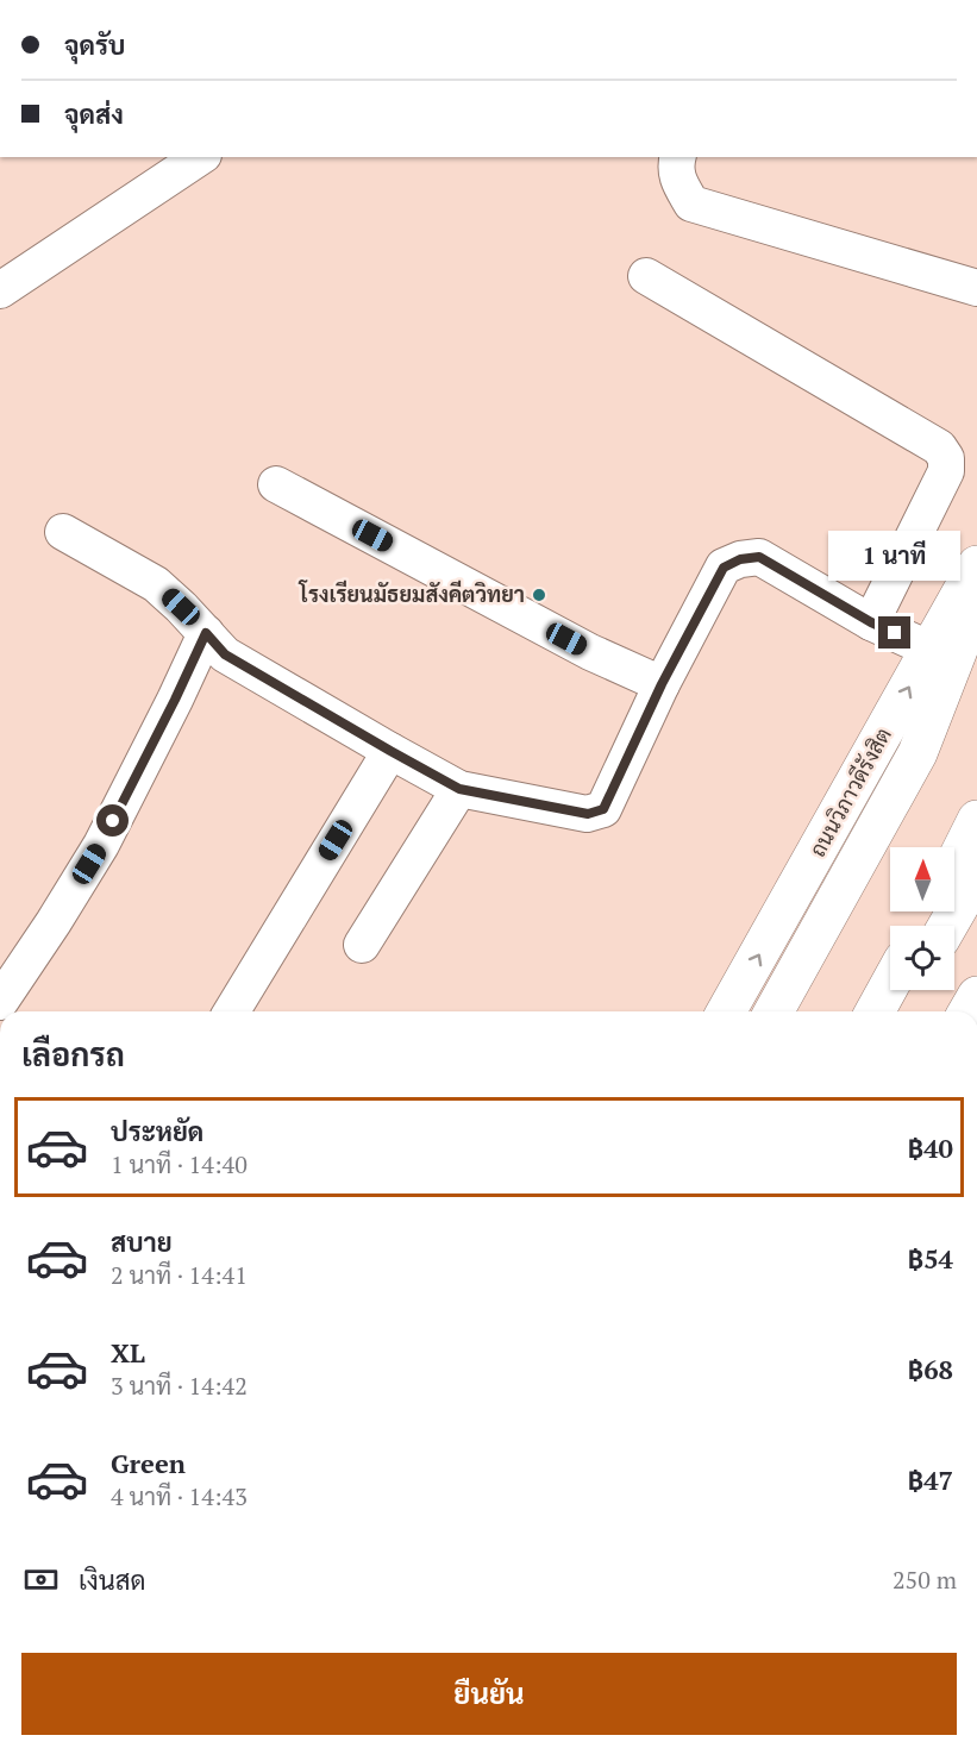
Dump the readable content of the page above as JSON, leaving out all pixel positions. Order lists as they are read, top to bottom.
{
  "streets": {
    "main road": ["ถนนวิภาวดีรังสิต"]
  },
  "places": ["โรงเรียนมัธยมสังคีตวิทยา"],
  "north": "top",
  "page": {
    "banner": ["จุดรับ", "จุดส่ง"],
    "bubble": "1 นาที",
    "heading": "เลือกรถ",
    "list": [
      {
        "name": "ประหยัด",
        "note": "1 นาที · 14:40",
        "value": "฿40"
      },
      {
        "name": "สบาย",
        "note": "2 นาที · 14:41",
        "value": "฿54"
      },
      {
        "name": "XL",
        "note": "3 นาที · 14:42",
        "value": "฿68"
      },
      {
        "name": "Green",
        "note": "4 นาที · 14:43",
        "value": "฿47"
      }
    ],
    "pay": ["เงินสด", "250 m"],
    "buttons": "ยืนยัน"
  }
}
